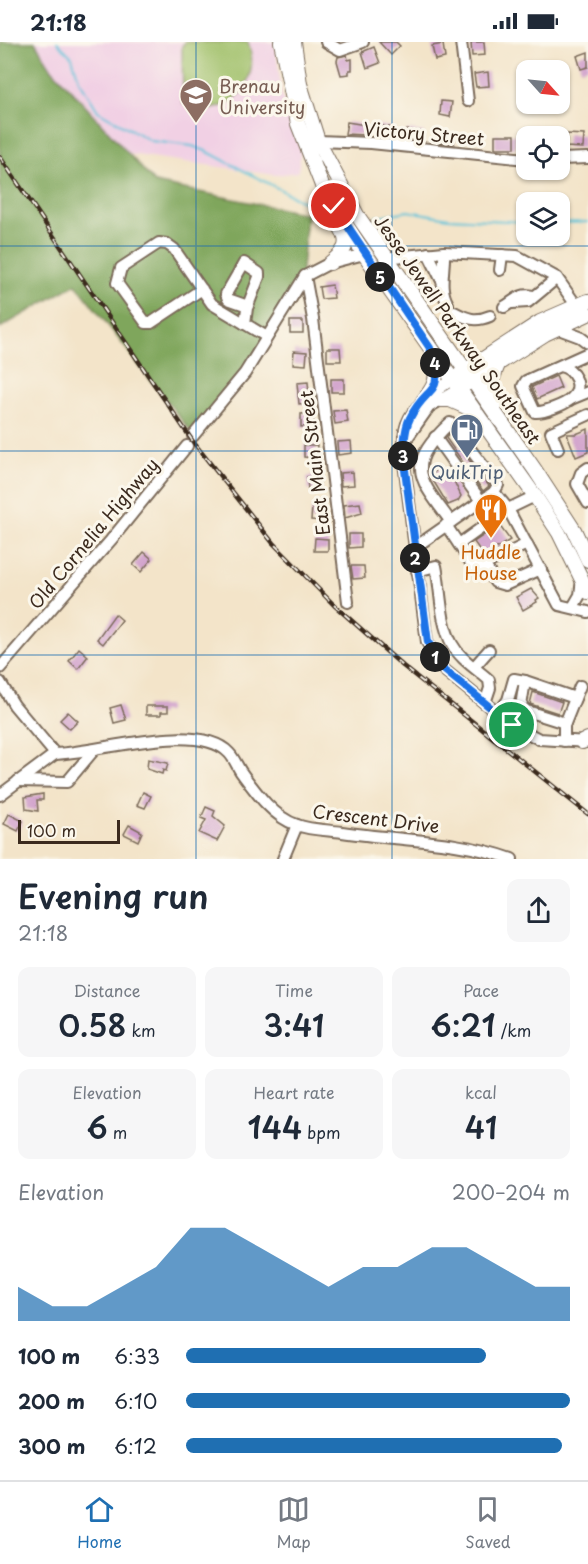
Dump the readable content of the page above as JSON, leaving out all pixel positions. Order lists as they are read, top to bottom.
{
  "streets": {
    "main road": ["Jesse Jewell Parkway Southeast"],
    "street": [
      "Victory Street",
      "East Main Street",
      "Old Cornelia Highway",
      "Crescent Drive"
    ]
  },
  "crossings": [
    ["Victory Street", "Jesse Jewell Parkway Southeast"],
    ["East Main Street", "Old Cornelia Highway"]
  ],
  "places": {
    "school or university": ["Brenau University"],
    "fuel station": ["QuikTrip"],
    "restaurant": ["Huddle House"]
  },
  "scale_bar": "100 m",
  "north": "bottom right",
  "page": {
    "status": "21:18",
    "pins": [
      "5",
      "4",
      "3",
      "2",
      "1"
    ],
    "scale": "100 m",
    "heading": ["Evening run", "21:18"],
    "stats": [
      ["Distance", "0.58 km"],
      ["Time", "3:41"],
      ["Pace", "6:21 /km"],
      ["Elevation", "6 m"],
      ["Heart rate", "144 bpm"],
      ["kcal", "41"]
    ],
    "chart": ["Elevation", "200–204 m"],
    "list": [
      {
        "name": "100 m",
        "note": "6:33"
      },
      {
        "name": "200 m",
        "note": "6:10"
      },
      {
        "name": "300 m",
        "note": "6:12"
      }
    ],
    "tabs": ["Home", "Map", "Saved"]
  }
}
